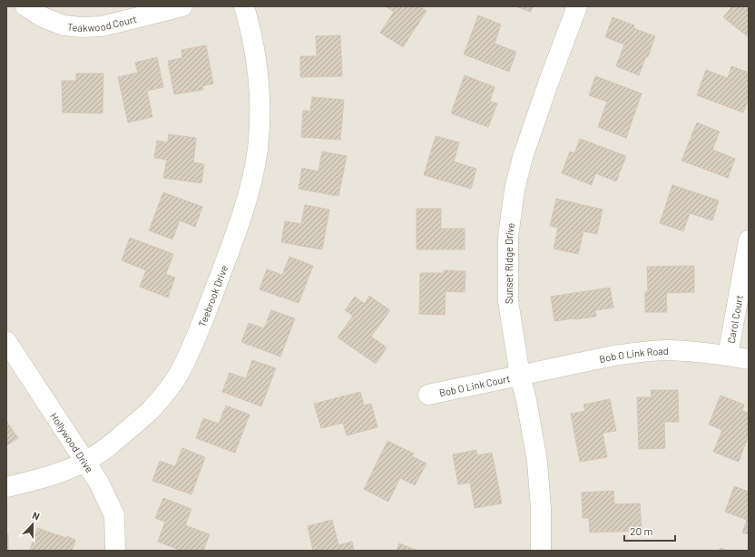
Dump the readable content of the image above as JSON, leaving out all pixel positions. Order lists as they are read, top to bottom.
{
  "streets": {
    "street": [
      "Teakwood Court",
      "Sunset Ridge Drive",
      "Teebrook Drive",
      "Carol Court",
      "Bob O Link Road",
      "Bob O Link Court",
      "Hollywood Drive"
    ]
  },
  "crossings": [
    ["Sunset Ridge Drive", "Bob O Link Road"],
    ["Sunset Ridge Drive", "Bob O Link Court"],
    ["Teebrook Drive", "Hollywood Drive"],
    ["Carol Court", "Bob O Link Road"],
    ["Bob O Link Road", "Bob O Link Court"]
  ],
  "scale_bar": "20 m",
  "north": "top"
}
